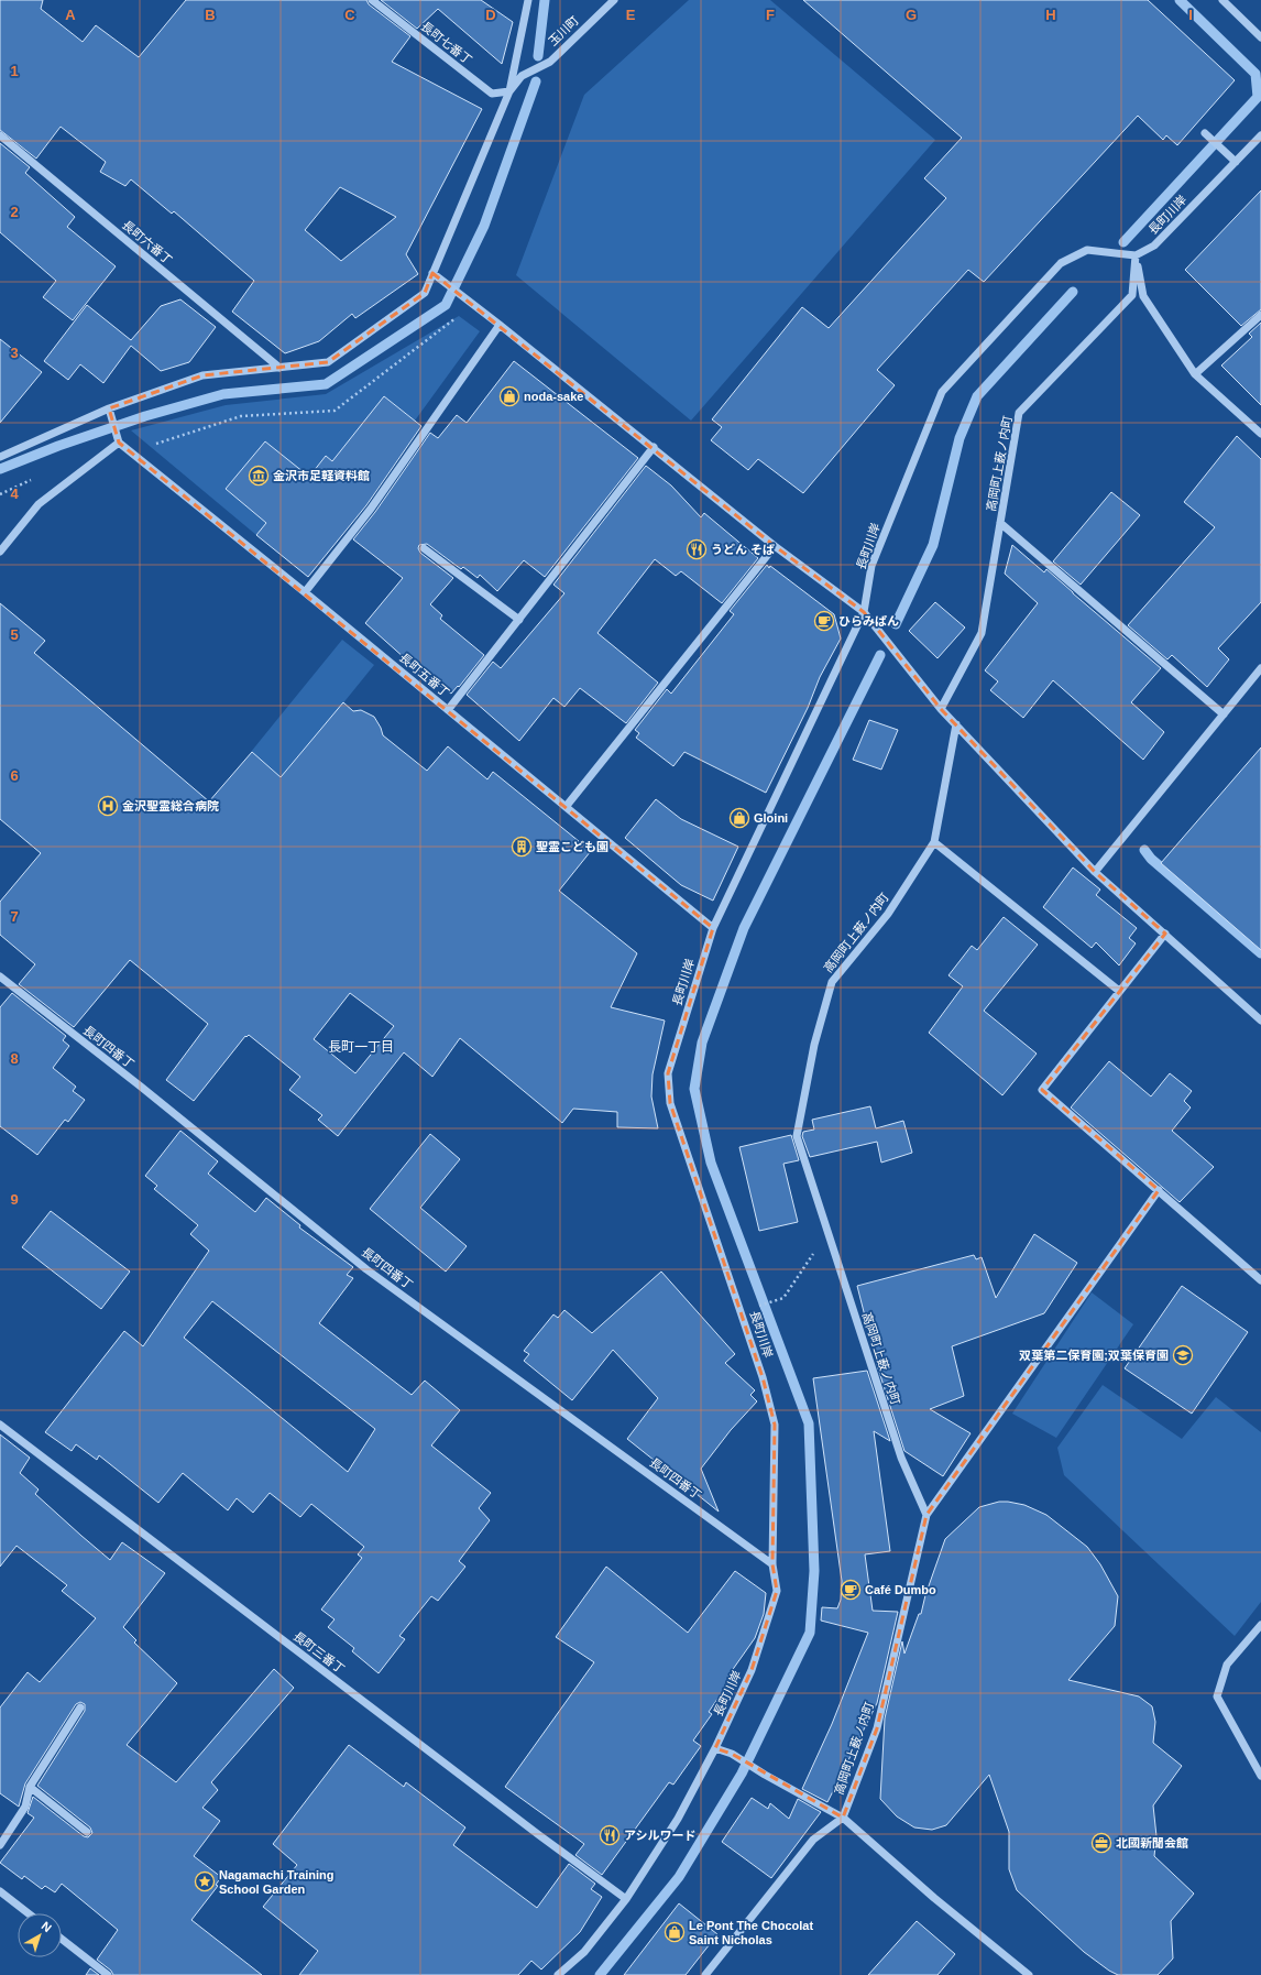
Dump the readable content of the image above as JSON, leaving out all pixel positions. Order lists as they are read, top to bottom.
{
  "streets": {
    "street": [
      "玉川町",
      "長町七番丁",
      "長町川岸",
      "長町六番丁",
      "高岡町上薮ノ内町",
      "長町五番丁",
      "長町四番丁",
      "長町三番丁"
    ]
  },
  "crossings": [
    ["玉川町", "長町七番丁"],
    ["長町川岸", "高岡町上薮ノ内町"],
    ["長町川岸", "長町五番丁"],
    ["長町川岸", "長町四番丁"],
    ["長町川岸", "長町三番丁"]
  ],
  "districts": ["長町一丁目"],
  "places": {
    "shop": ["noda-sake", "Gloini", "Le Pont The Chocolat Saint Nicholas"],
    "museum": ["金沢市足軽資料館"],
    "restaurant": ["うどん そば", "アシルワード"],
    "cafe": ["ひらみぱん", "Café Dumbo"],
    "hospital": ["金沢聖霊総合病院"],
    "building": ["聖霊こども園"],
    "school or university": ["双葉第二保育園;双葉保育園"],
    "office": ["北國新聞会館"],
    "place": ["Nagamachi Training School Garden"]
  },
  "north": "top right",
  "grid": {
    "columns": [
      "A",
      "B",
      "C",
      "D",
      "E",
      "F",
      "G",
      "H",
      "I"
    ],
    "rows": [
      "1",
      "2",
      "3",
      "4",
      "5",
      "6",
      "7",
      "8",
      "9"
    ]
  }
}
